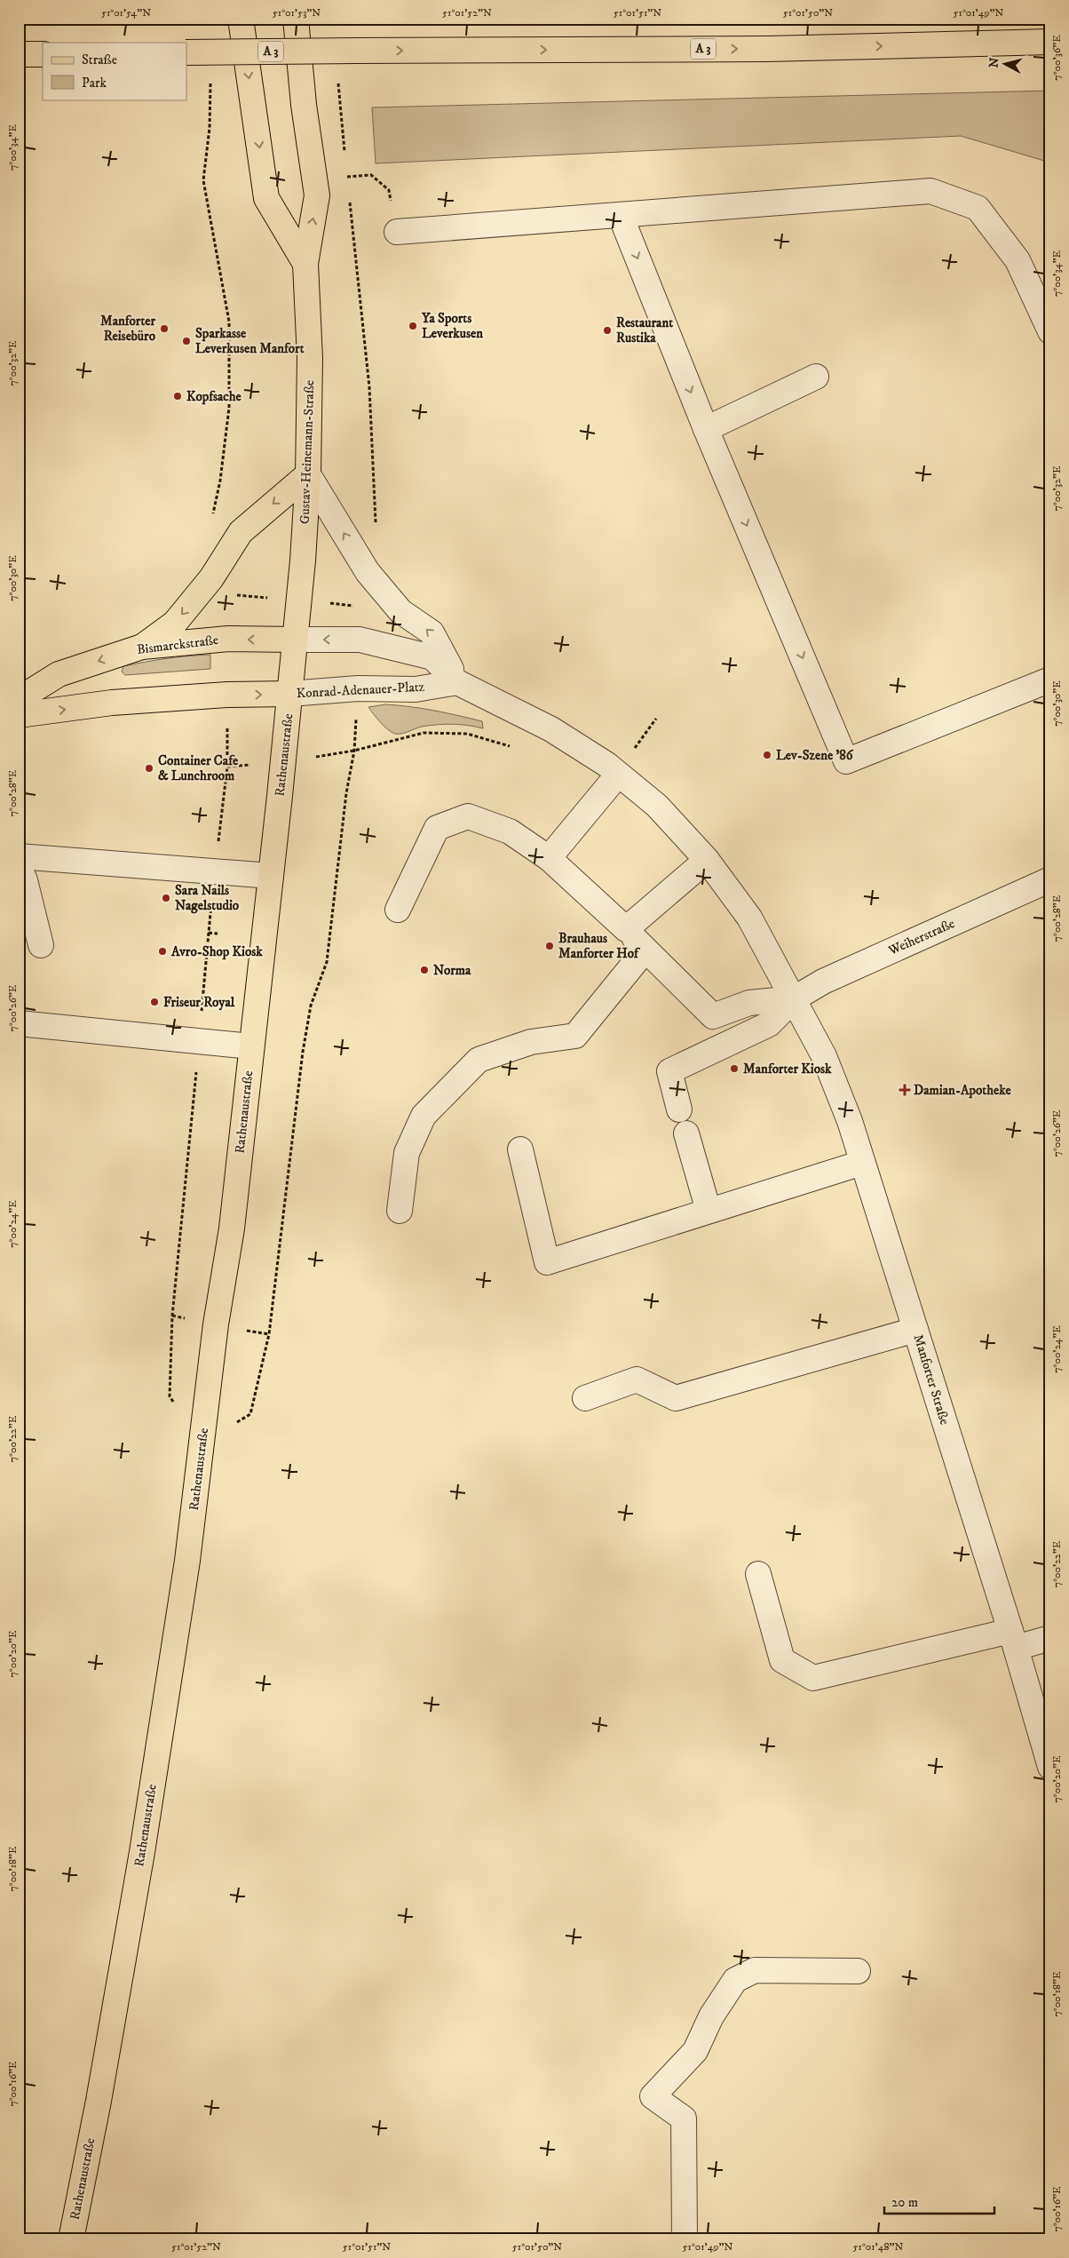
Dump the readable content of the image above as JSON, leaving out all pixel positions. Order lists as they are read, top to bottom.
{
  "streets": {
    "main road": [
      "A 3",
      "Gustav-Heinemann-Straße",
      "Bismarckstraße",
      "Rathenaustraße"
    ],
    "street": ["Konrad-Adenauer-Platz", "Weiherstraße", "Manforter Straße"]
  },
  "crossings": [
    ["Gustav-Heinemann-Straße", "Bismarckstraße"],
    ["Gustav-Heinemann-Straße", "Konrad-Adenauer-Platz"],
    ["Gustav-Heinemann-Straße", "Rathenaustraße"],
    ["Konrad-Adenauer-Platz", "Rathenaustraße"],
    ["Weiherstraße", "Manforter Straße"]
  ],
  "places": {
    "other": [
      "Ya Sports Leverkusen",
      "Manforter Reisebüro",
      "Restaurant Rustika",
      "Sparkasse Leverkusen Manfort",
      "Kopfsache",
      "Lev-Szene '86",
      "Container Cafe & Lunchroom",
      "Sara Nails Nagelstudio",
      "Brauhaus Manforter Hof",
      "Avro-Shop Kiosk",
      "Norma",
      "Friseur Royal",
      "Manforter Kiosk"
    ],
    "health": ["Damian-Apotheke"]
  },
  "legend": ["Straße", "Park"],
  "scale_bar": "20 m",
  "north": "left",
  "coordinates": [
    "51°01'54\"N",
    "51°01'53\"N",
    "51°01'52\"N",
    "51°01'51\"N",
    "51°01'50\"N",
    "51°01'49\"N",
    "7°00'36\"E",
    "7°00'34\"E",
    "7°00'32\"E",
    "7°00'30\"E",
    "7°00'28\"E",
    "7°00'26\"E",
    "7°00'24\"E",
    "7°00'22\"E",
    "7°00'20\"E",
    "7°00'18\"E",
    "7°00'16\"E",
    "51°01'48\"N"
  ]
}
